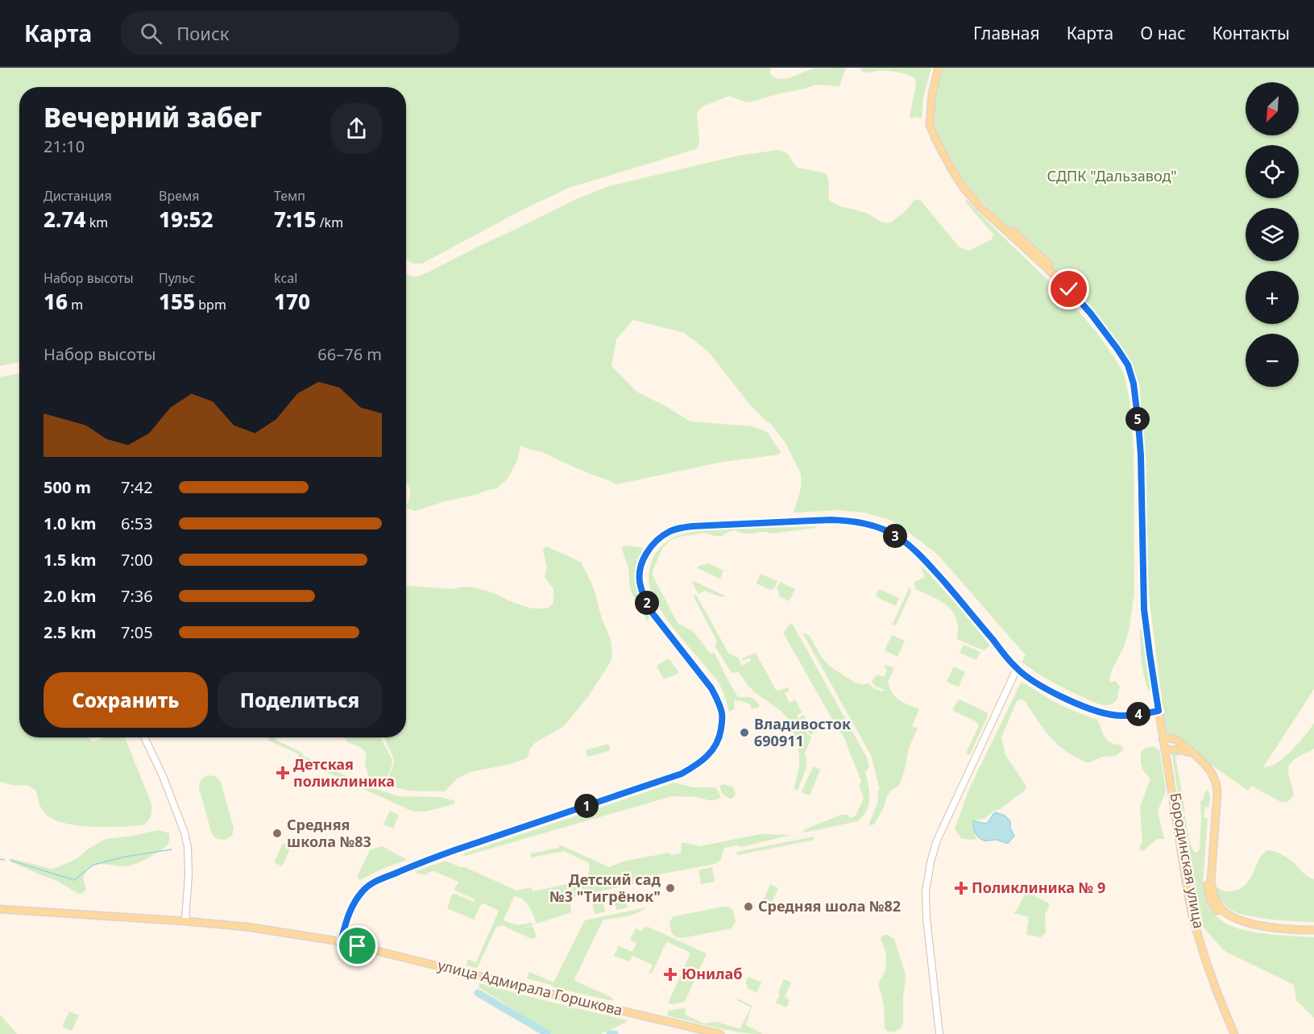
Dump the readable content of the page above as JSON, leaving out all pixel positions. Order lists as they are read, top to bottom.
{
  "streets": {
    "main road": ["Бородинская улица", "улица Адмирала Горшкова"]
  },
  "parks": ["СДПК \"Дальзавод\""],
  "places": {
    "other": [
      "Владивосток 690911",
      "Средняя школа №83",
      "Детский сад №3 \"Тигрёнок\"",
      "Средняя шола №82"
    ],
    "health": ["Детская поликлиника", "Поликлиника № 9", "Юнилаб"]
  },
  "north": "bottom left",
  "page": {
    "header": "Карта",
    "search": "Поиск",
    "nav": [
      "Главная",
      "Карта",
      "О нас",
      "Контакты"
    ],
    "map_buttons": ["+", "−"],
    "heading": ["Вечерний забег", "21:10"],
    "stats": [
      ["Дистанция", "2.74 km"],
      ["Время", "19:52"],
      ["Темп", "7:15 /km"],
      ["Набор высоты", "16 m"],
      ["Пульс", "155 bpm"],
      ["kcal", "170"]
    ],
    "chart": ["Набор высоты", "66–76 m"],
    "pins": [
      "5",
      "3",
      "2",
      "4",
      "1"
    ],
    "list": [
      {
        "name": "500 m",
        "note": "7:42"
      },
      {
        "name": "1.0 km",
        "note": "6:53"
      },
      {
        "name": "1.5 km",
        "note": "7:00"
      },
      {
        "name": "2.0 km",
        "note": "7:36"
      },
      {
        "name": "2.5 km",
        "note": "7:05"
      }
    ],
    "buttons": ["Сохранить", "Поделиться"]
  }
}
